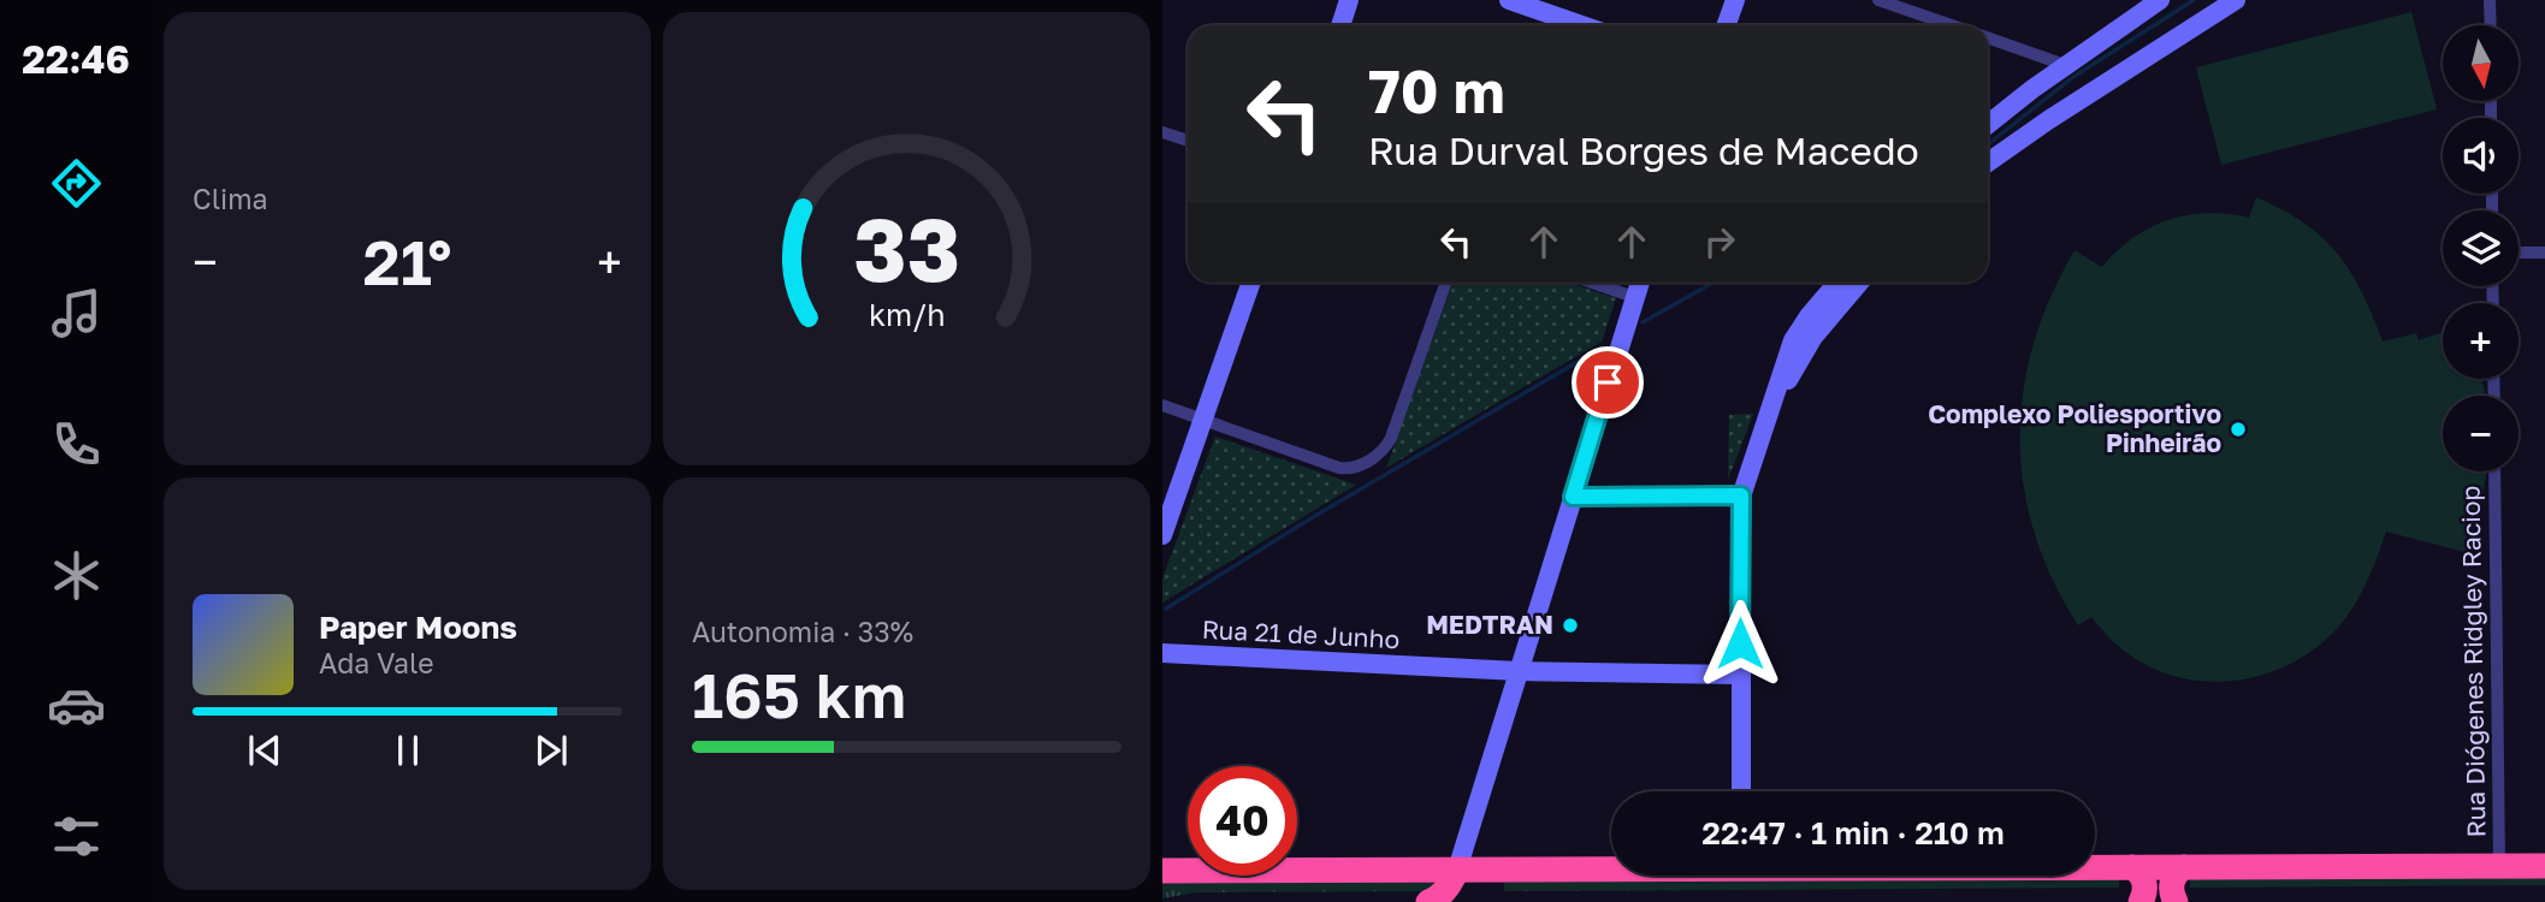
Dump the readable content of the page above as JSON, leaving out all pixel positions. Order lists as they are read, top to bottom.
{
  "streets": {
    "street": ["Rua 21 de Junho", "Rua Diógenes Ridgley Raciop"]
  },
  "places": ["Complexo Poliesportivo Pinheirão", "MEDTRAN"],
  "north": "bottom",
  "page": {
    "tabs": "22:46",
    "tile": [
      "Clima",
      ["Autonomia · 33%", "165 km"]
    ],
    "map_buttons": ["+", "−"],
    "turn": ["70 m", "Rua Durval Borges de Macedo"],
    "heat": ["−", "21°", "+"],
    "song": ["Paper Moons", "Ada Vale"],
    "limit": "40",
    "trip": "22:47 · 1 min · 210 m",
    "gauge": ["33", "km/h"]
  }
}
